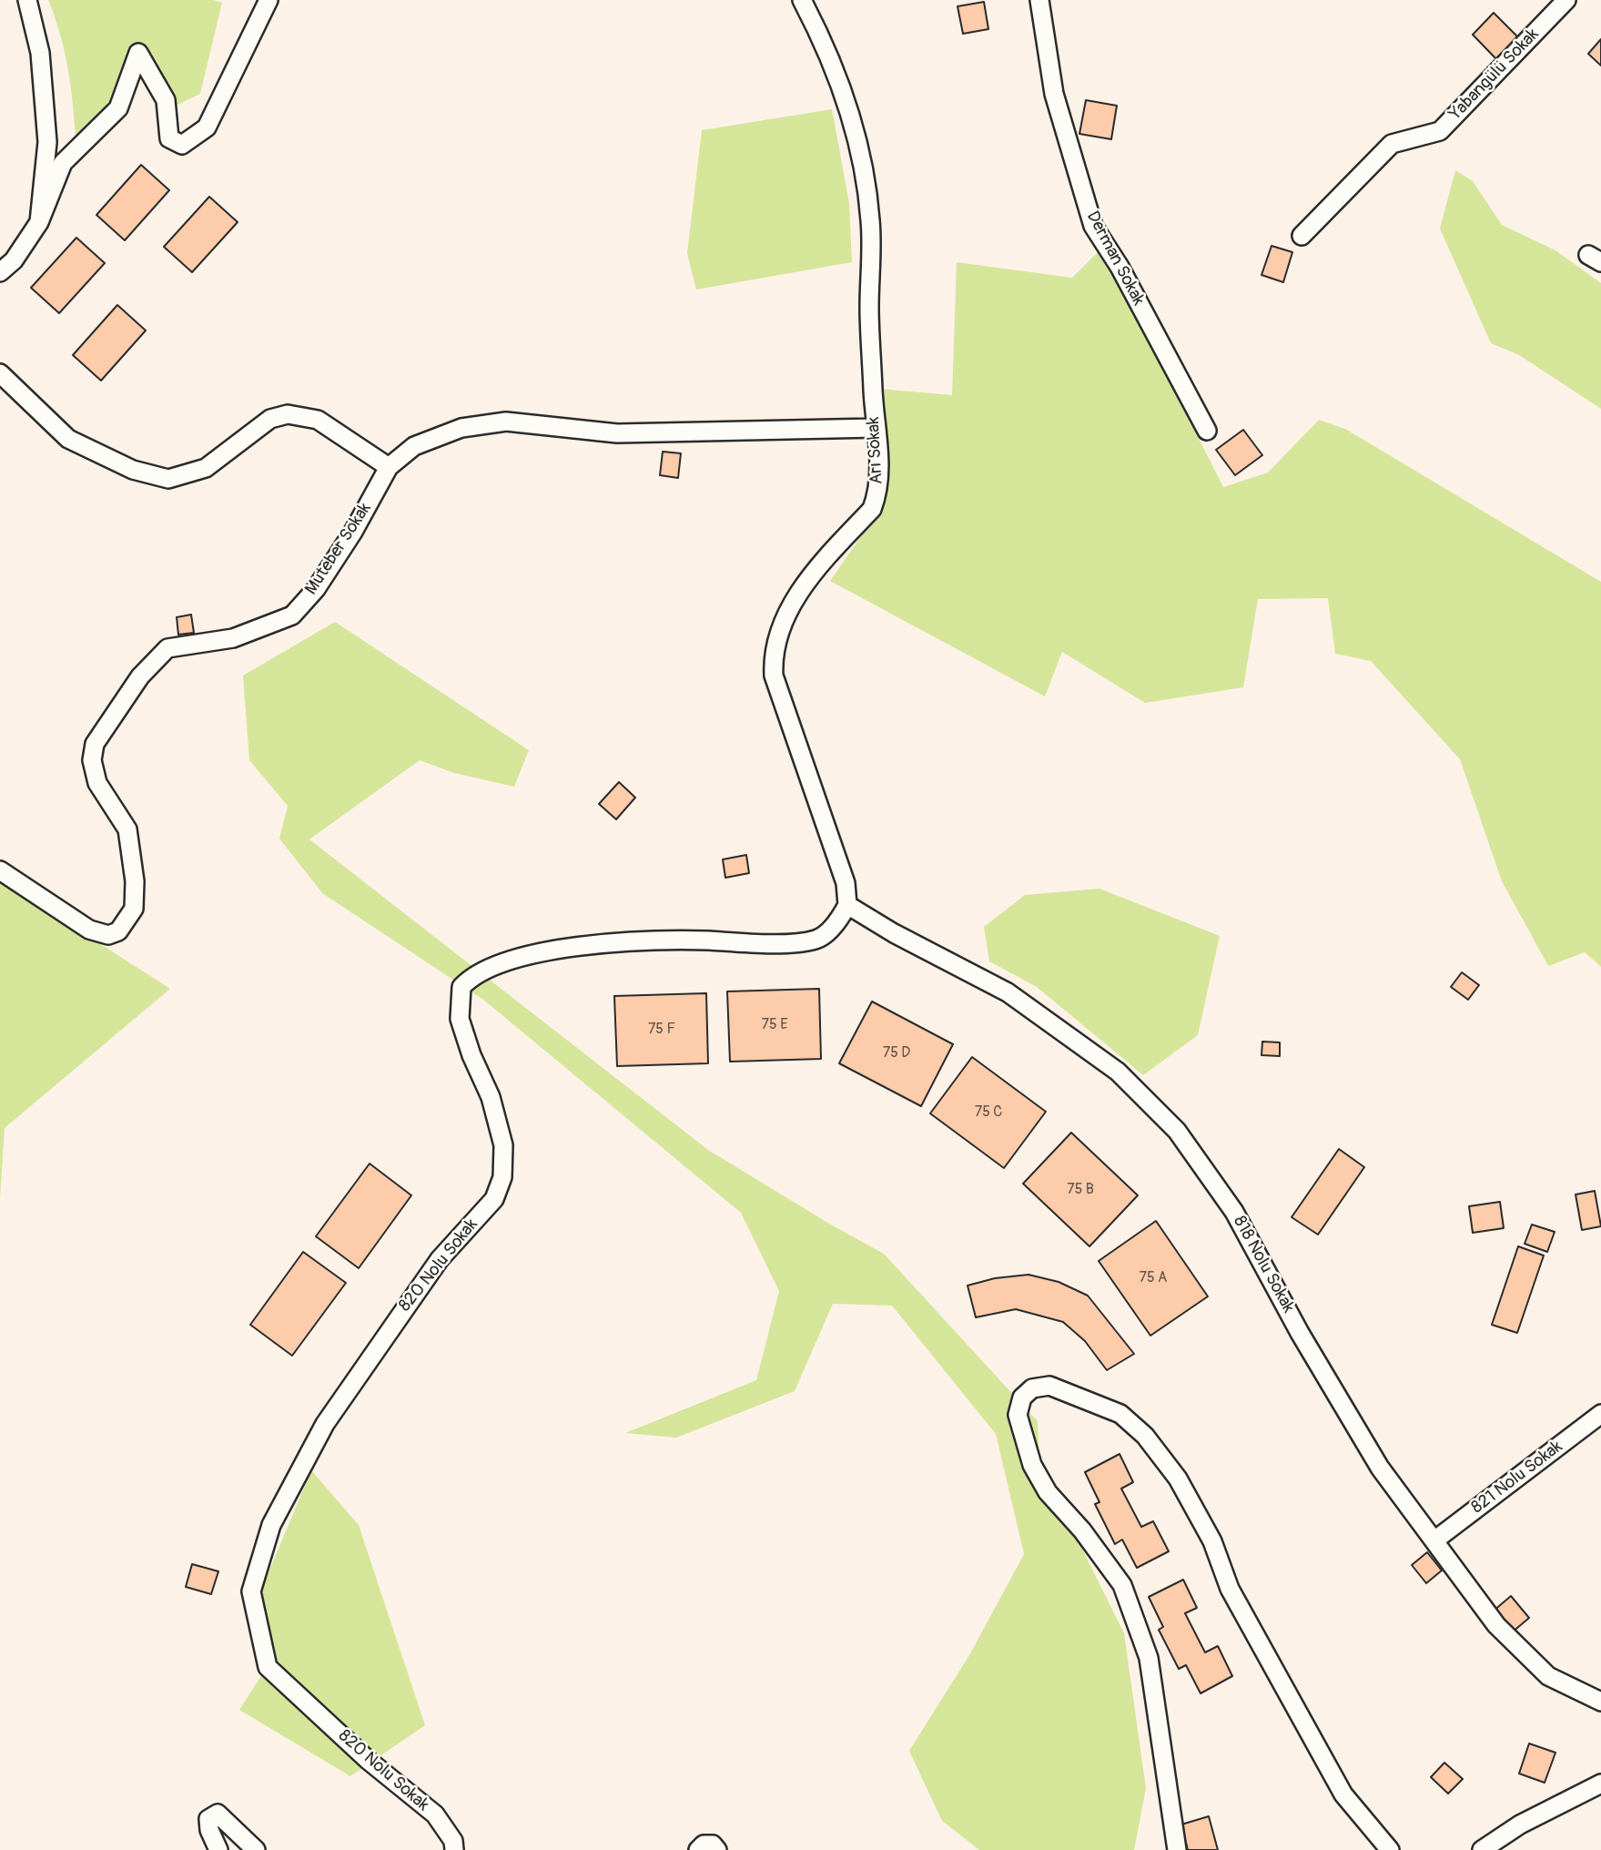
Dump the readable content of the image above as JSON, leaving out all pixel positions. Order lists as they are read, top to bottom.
{
  "streets": {
    "street": [
      "Yabangülü Sokak",
      "Derman Sokak",
      "Arı Sokak",
      "Muteber Sokak",
      "818 Nolu Sokak",
      "820 Nolu Sokak",
      "821 Nolu Sokak"
    ]
  },
  "crossings": [
    ["Arı Sokak", "Muteber Sokak"],
    ["Arı Sokak", "818 Nolu Sokak"],
    ["Arı Sokak", "820 Nolu Sokak"],
    ["818 Nolu Sokak", "820 Nolu Sokak"],
    ["818 Nolu Sokak", "821 Nolu Sokak"]
  ],
  "house_numbers": [
    "75 E",
    "75 F",
    "75 D",
    "75 C",
    "75 B",
    "75 A"
  ]
}
